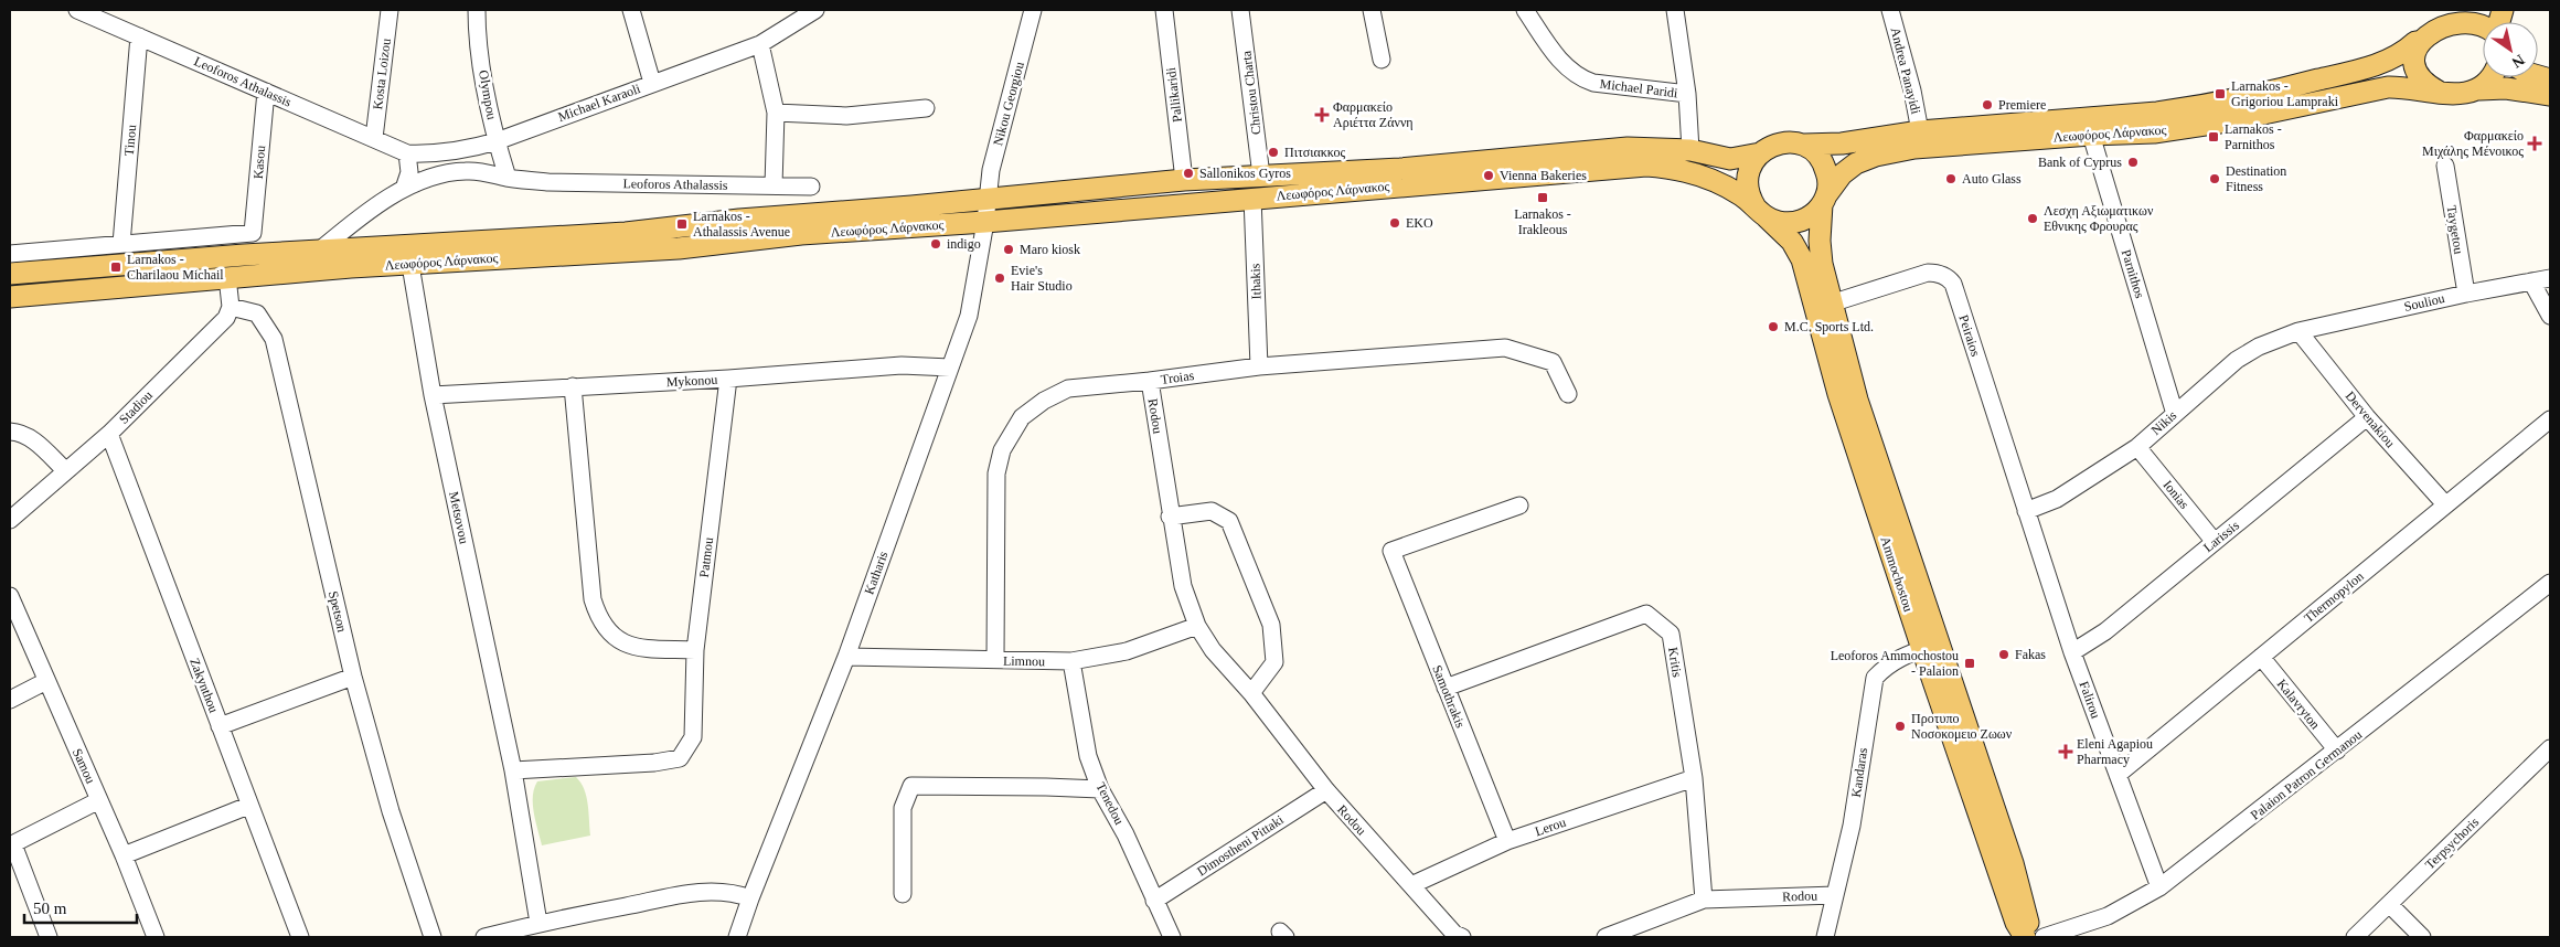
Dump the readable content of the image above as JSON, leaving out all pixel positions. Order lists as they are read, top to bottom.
{
  "streets": {
    "main road": ["Λεωφόρος Λάρνακος", "Ammochostou"],
    "street": [
      "Andrea Panayidi",
      "Kosta Loizou",
      "Leoforos Athalassis",
      "Michael Paridi",
      "Christou Charta",
      "Olympou",
      "Pallikaridi",
      "Michael Karaoli",
      "Nikou Georgiou",
      "Tinou",
      "Kasou",
      "Taygetou",
      "Parnithos",
      "Ithakis",
      "Souliou",
      "Peiraios",
      "Troias",
      "Mykonou",
      "Stadiou",
      "Rodou",
      "Dervenakiou",
      "Nikis",
      "Ionias",
      "Metsovou",
      "Larissis",
      "Patmou",
      "Katharis",
      "Thermopylon",
      "Spetson",
      "Limnou",
      "Kritis",
      "Zakynthou",
      "Samothrakis",
      "Falirou",
      "Kalavryton",
      "Samou",
      "Kandaras",
      "Palaion Patron Germanou",
      "Tenedou",
      "Lerou",
      "Terpsychoris",
      "Dimostheni Pittaki"
    ]
  },
  "crossings": [
    ["Andrea Panayidi", "Λεωφόρος Λάρνακος"],
    ["Kosta Loizou", "Leoforos Athalassis"],
    ["Leoforos Athalassis", "Olympou"],
    ["Leoforos Athalassis", "Michael Karaoli"],
    ["Leoforos Athalassis", "Tinou"],
    ["Leoforos Athalassis", "Kasou"],
    ["Christou Charta", "Λεωφόρος Λάρνακος"],
    ["Olympou", "Michael Karaoli"],
    ["Pallikaridi", "Λεωφόρος Λάρνακος"],
    ["Nikou Georgiou", "Λεωφόρος Λάρνακος"],
    ["Nikou Georgiou", "Katharis"],
    ["Λεωφόρος Λάρνακος", "Parnithos"],
    ["Λεωφόρος Λάρνακος", "Ithakis"],
    ["Λεωφόρος Λάρνακος", "Metsovou"],
    ["Λεωφόρος Λάρνακος", "Katharis"],
    ["Λεωφόρος Λάρνακος", "Ammochostou"],
    ["Tinou", "Kasou"],
    ["Taygetou", "Souliou"],
    ["Parnithos", "Nikis"],
    ["Ithakis", "Troias"],
    ["Souliou", "Dervenakiou"],
    ["Souliou", "Nikis"],
    ["Peiraios", "Nikis"],
    ["Peiraios", "Ammochostou"],
    ["Peiraios", "Falirou"],
    ["Troias", "Rodou"],
    ["Troias", "Limnou"],
    ["Mykonou", "Metsovou"],
    ["Mykonou", "Patmou"],
    ["Mykonou", "Katharis"],
    ["Stadiou", "Spetson"],
    ["Stadiou", "Zakynthou"],
    ["Rodou", "Limnou"],
    ["Rodou", "Kritis"],
    ["Rodou", "Kandaras"],
    ["Rodou", "Lerou"],
    ["Rodou", "Dimostheni Pittaki"],
    ["Dervenakiou", "Nikis"],
    ["Dervenakiou", "Larissis"],
    ["Dervenakiou", "Thermopylon"],
    ["Nikis", "Ionias"],
    ["Nikis", "Falirou"],
    ["Ionias", "Larissis"],
    ["Metsovou", "Patmou"],
    ["Larissis", "Falirou"],
    ["Katharis", "Limnou"],
    ["Ammochostou", "Kandaras"],
    ["Thermopylon", "Falirou"],
    ["Thermopylon", "Kalavryton"],
    ["Limnou", "Tenedou"],
    ["Kritis", "Samothrakis"],
    ["Kritis", "Lerou"],
    ["Samothrakis", "Lerou"],
    ["Falirou", "Palaion Patron Germanou"],
    ["Kalavryton", "Palaion Patron Germanou"],
    ["Tenedou", "Dimostheni Pittaki"]
  ],
  "places": {
    "transit": [
      "Larnakos - Grigoriou Lampraki",
      "Larnakos - Parnithos",
      "Larnakos - Irakleous",
      "Larnakos - Athalassis Avenue",
      "Larnakos - Charilaou Michail",
      "Leoforos Ammochostou - Palaion"
    ],
    "other": [
      "Premiere",
      "Πιτσιακκος",
      "Bank of Cyprus",
      "Sallonikos Gyros",
      "Vienna Bakeries",
      "Auto Glass",
      "Destination Fitness",
      "Λεσχη Αξιωματικων Εθνικης Φρουρας",
      "EKO",
      "indigo",
      "Maro kiosk",
      "Evie's Hair Studio",
      "M.C. Sports Ltd.",
      "Fakas",
      "Προτυπο Νοσοκομειο Ζωων"
    ],
    "health": ["Φαρμακείο Αριέττα Ζάννη", "Φαρμακείο Μιχάλης Μένοικος", "Eleni Agapiou Pharmacy"]
  },
  "scale_bar": "50 m",
  "north": "bottom right"
}
